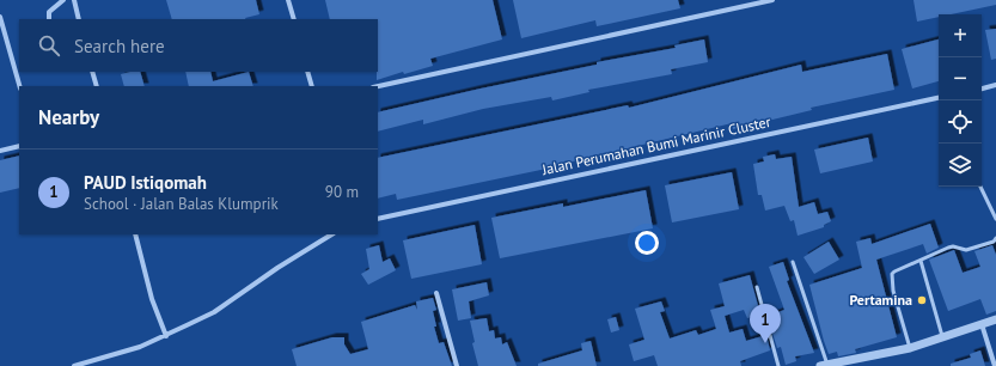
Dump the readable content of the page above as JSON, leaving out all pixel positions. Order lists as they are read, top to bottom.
{
  "streets": {
    "street": ["Jalan Perumahan Bumi Marinir Cluster"]
  },
  "places": ["Pertamina"],
  "page": {
    "map_buttons": ["+", "−"],
    "search": "Search here",
    "heading": "Nearby",
    "list": [
      {
        "mark": "1",
        "name": "PAUD Istiqomah",
        "note": "School · Jalan Balas Klumprik",
        "value": "90 m"
      }
    ],
    "pins": "1"
  }
}
